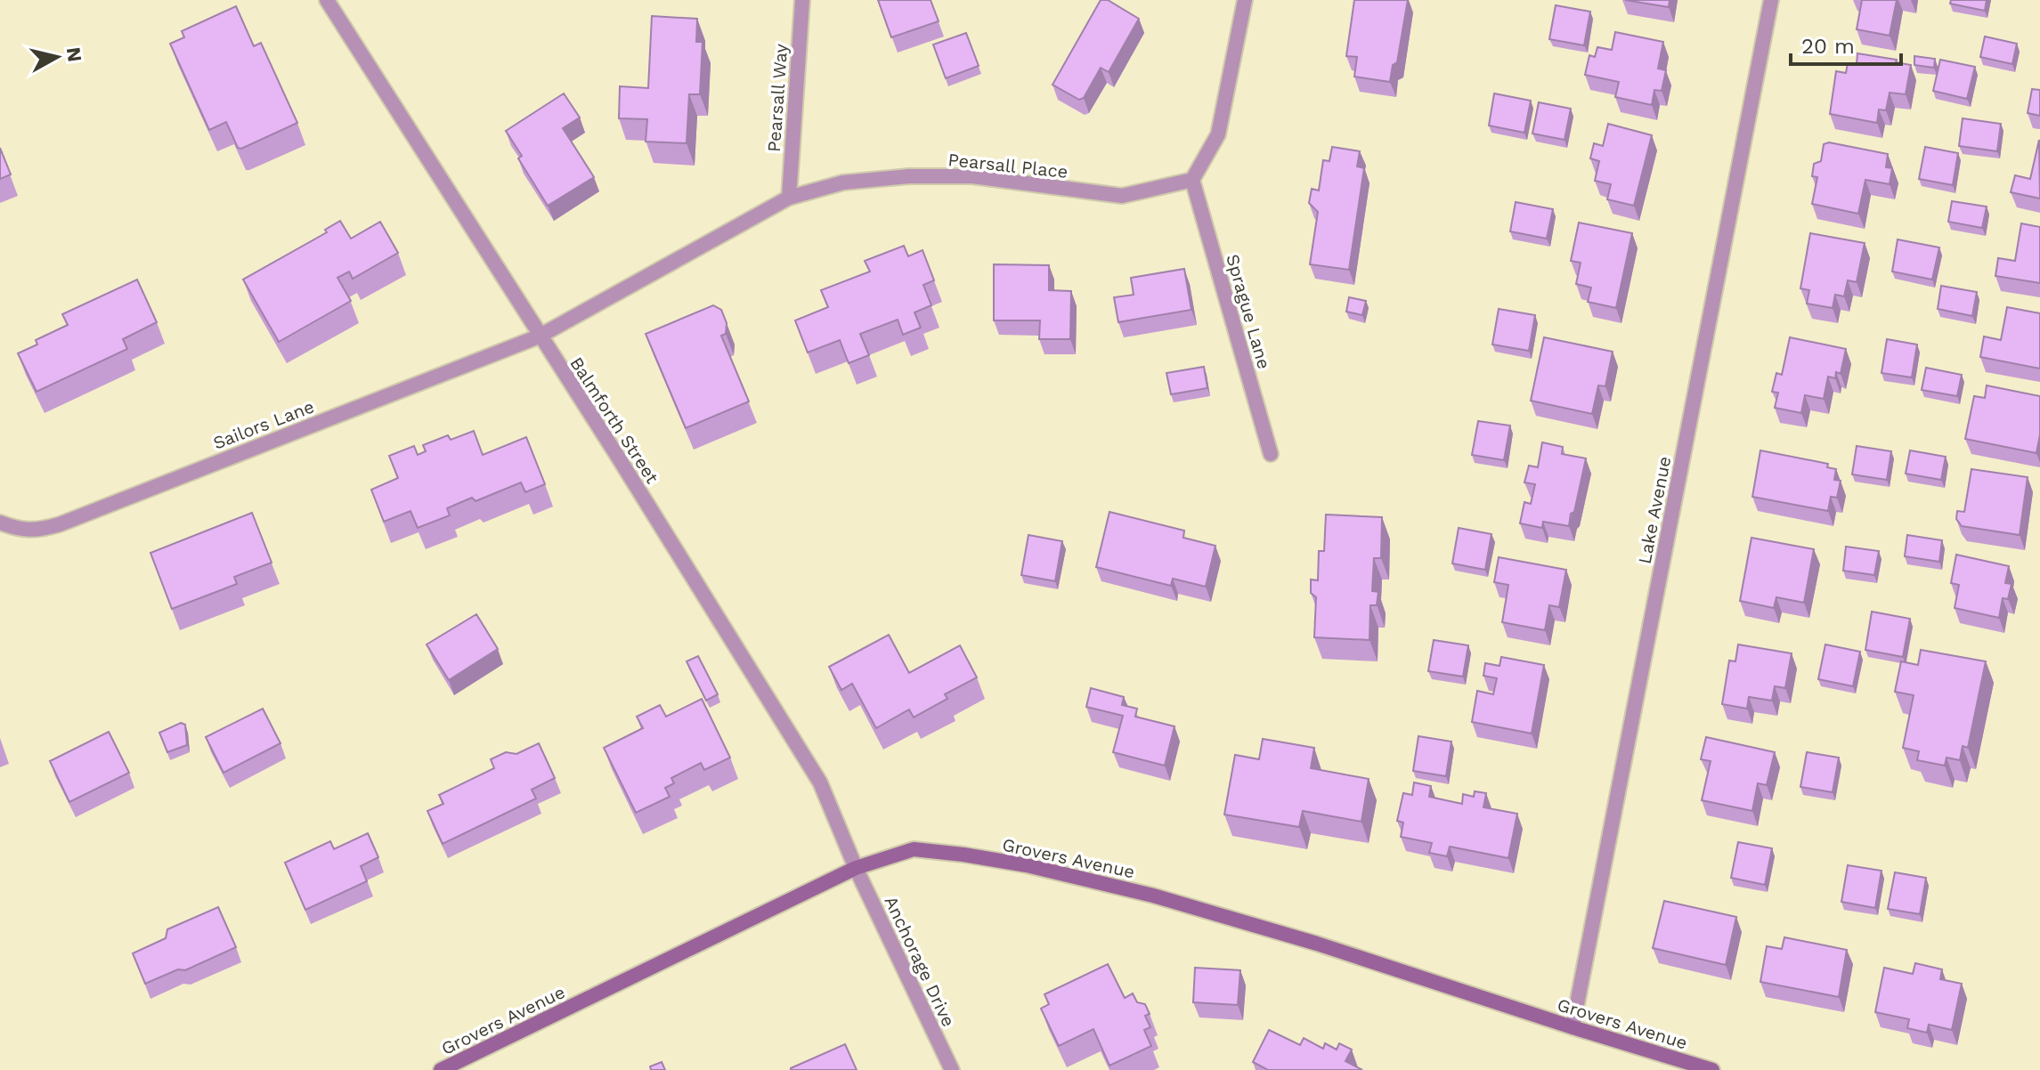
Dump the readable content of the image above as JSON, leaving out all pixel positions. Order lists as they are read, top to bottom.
{
  "streets": {
    "street": [
      "Pearsall Way",
      "Pearsall Place",
      "Sprague Lane",
      "Balmforth Street",
      "Sailors Lane",
      "Lake Avenue",
      "Grovers Avenue",
      "Anchorage Drive"
    ]
  },
  "crossings": [
    ["Pearsall Way", "Pearsall Place"],
    ["Pearsall Place", "Sprague Lane"],
    ["Pearsall Place", "Balmforth Street"],
    ["Pearsall Place", "Sailors Lane"],
    ["Balmforth Street", "Sailors Lane"],
    ["Balmforth Street", "Grovers Avenue"],
    ["Balmforth Street", "Anchorage Drive"],
    ["Lake Avenue", "Grovers Avenue"],
    ["Grovers Avenue", "Anchorage Drive"]
  ],
  "scale_bar": "20 m",
  "north": "right"
}
